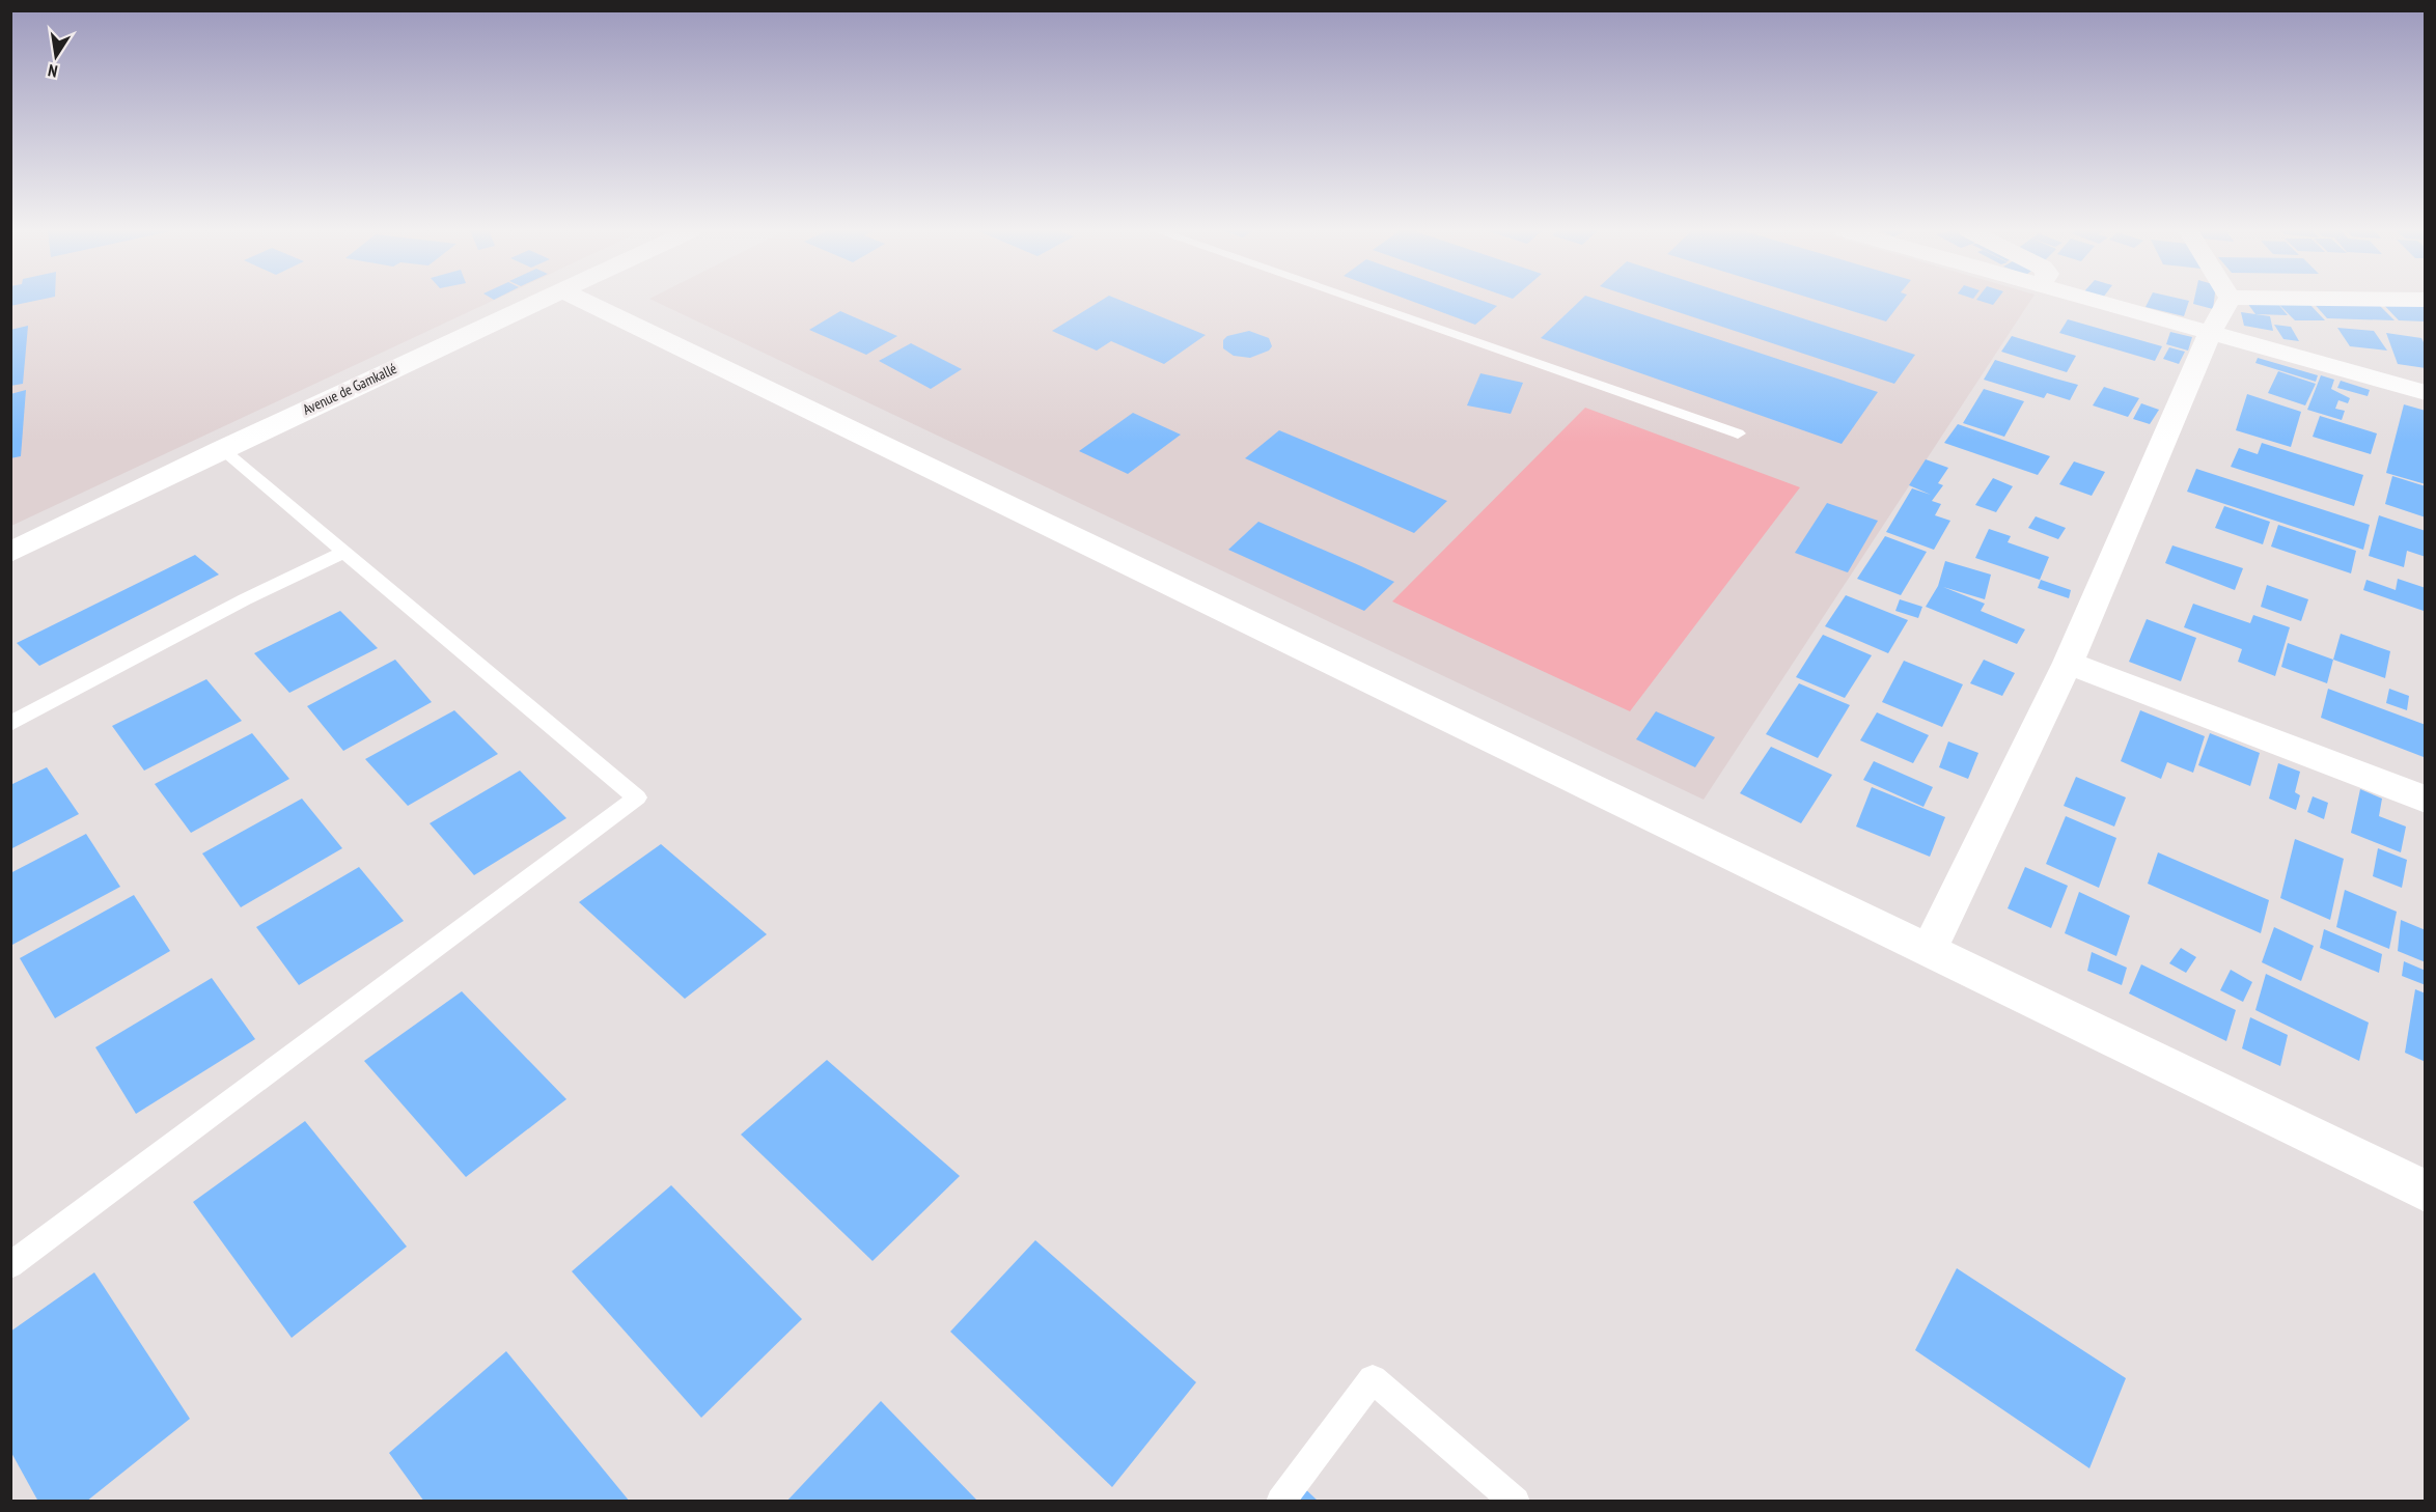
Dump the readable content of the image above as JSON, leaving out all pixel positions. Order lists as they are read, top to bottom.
{
  "streets": {
    "street": ["Avenue de Gamkallé"]
  },
  "north": "bottom"
}
